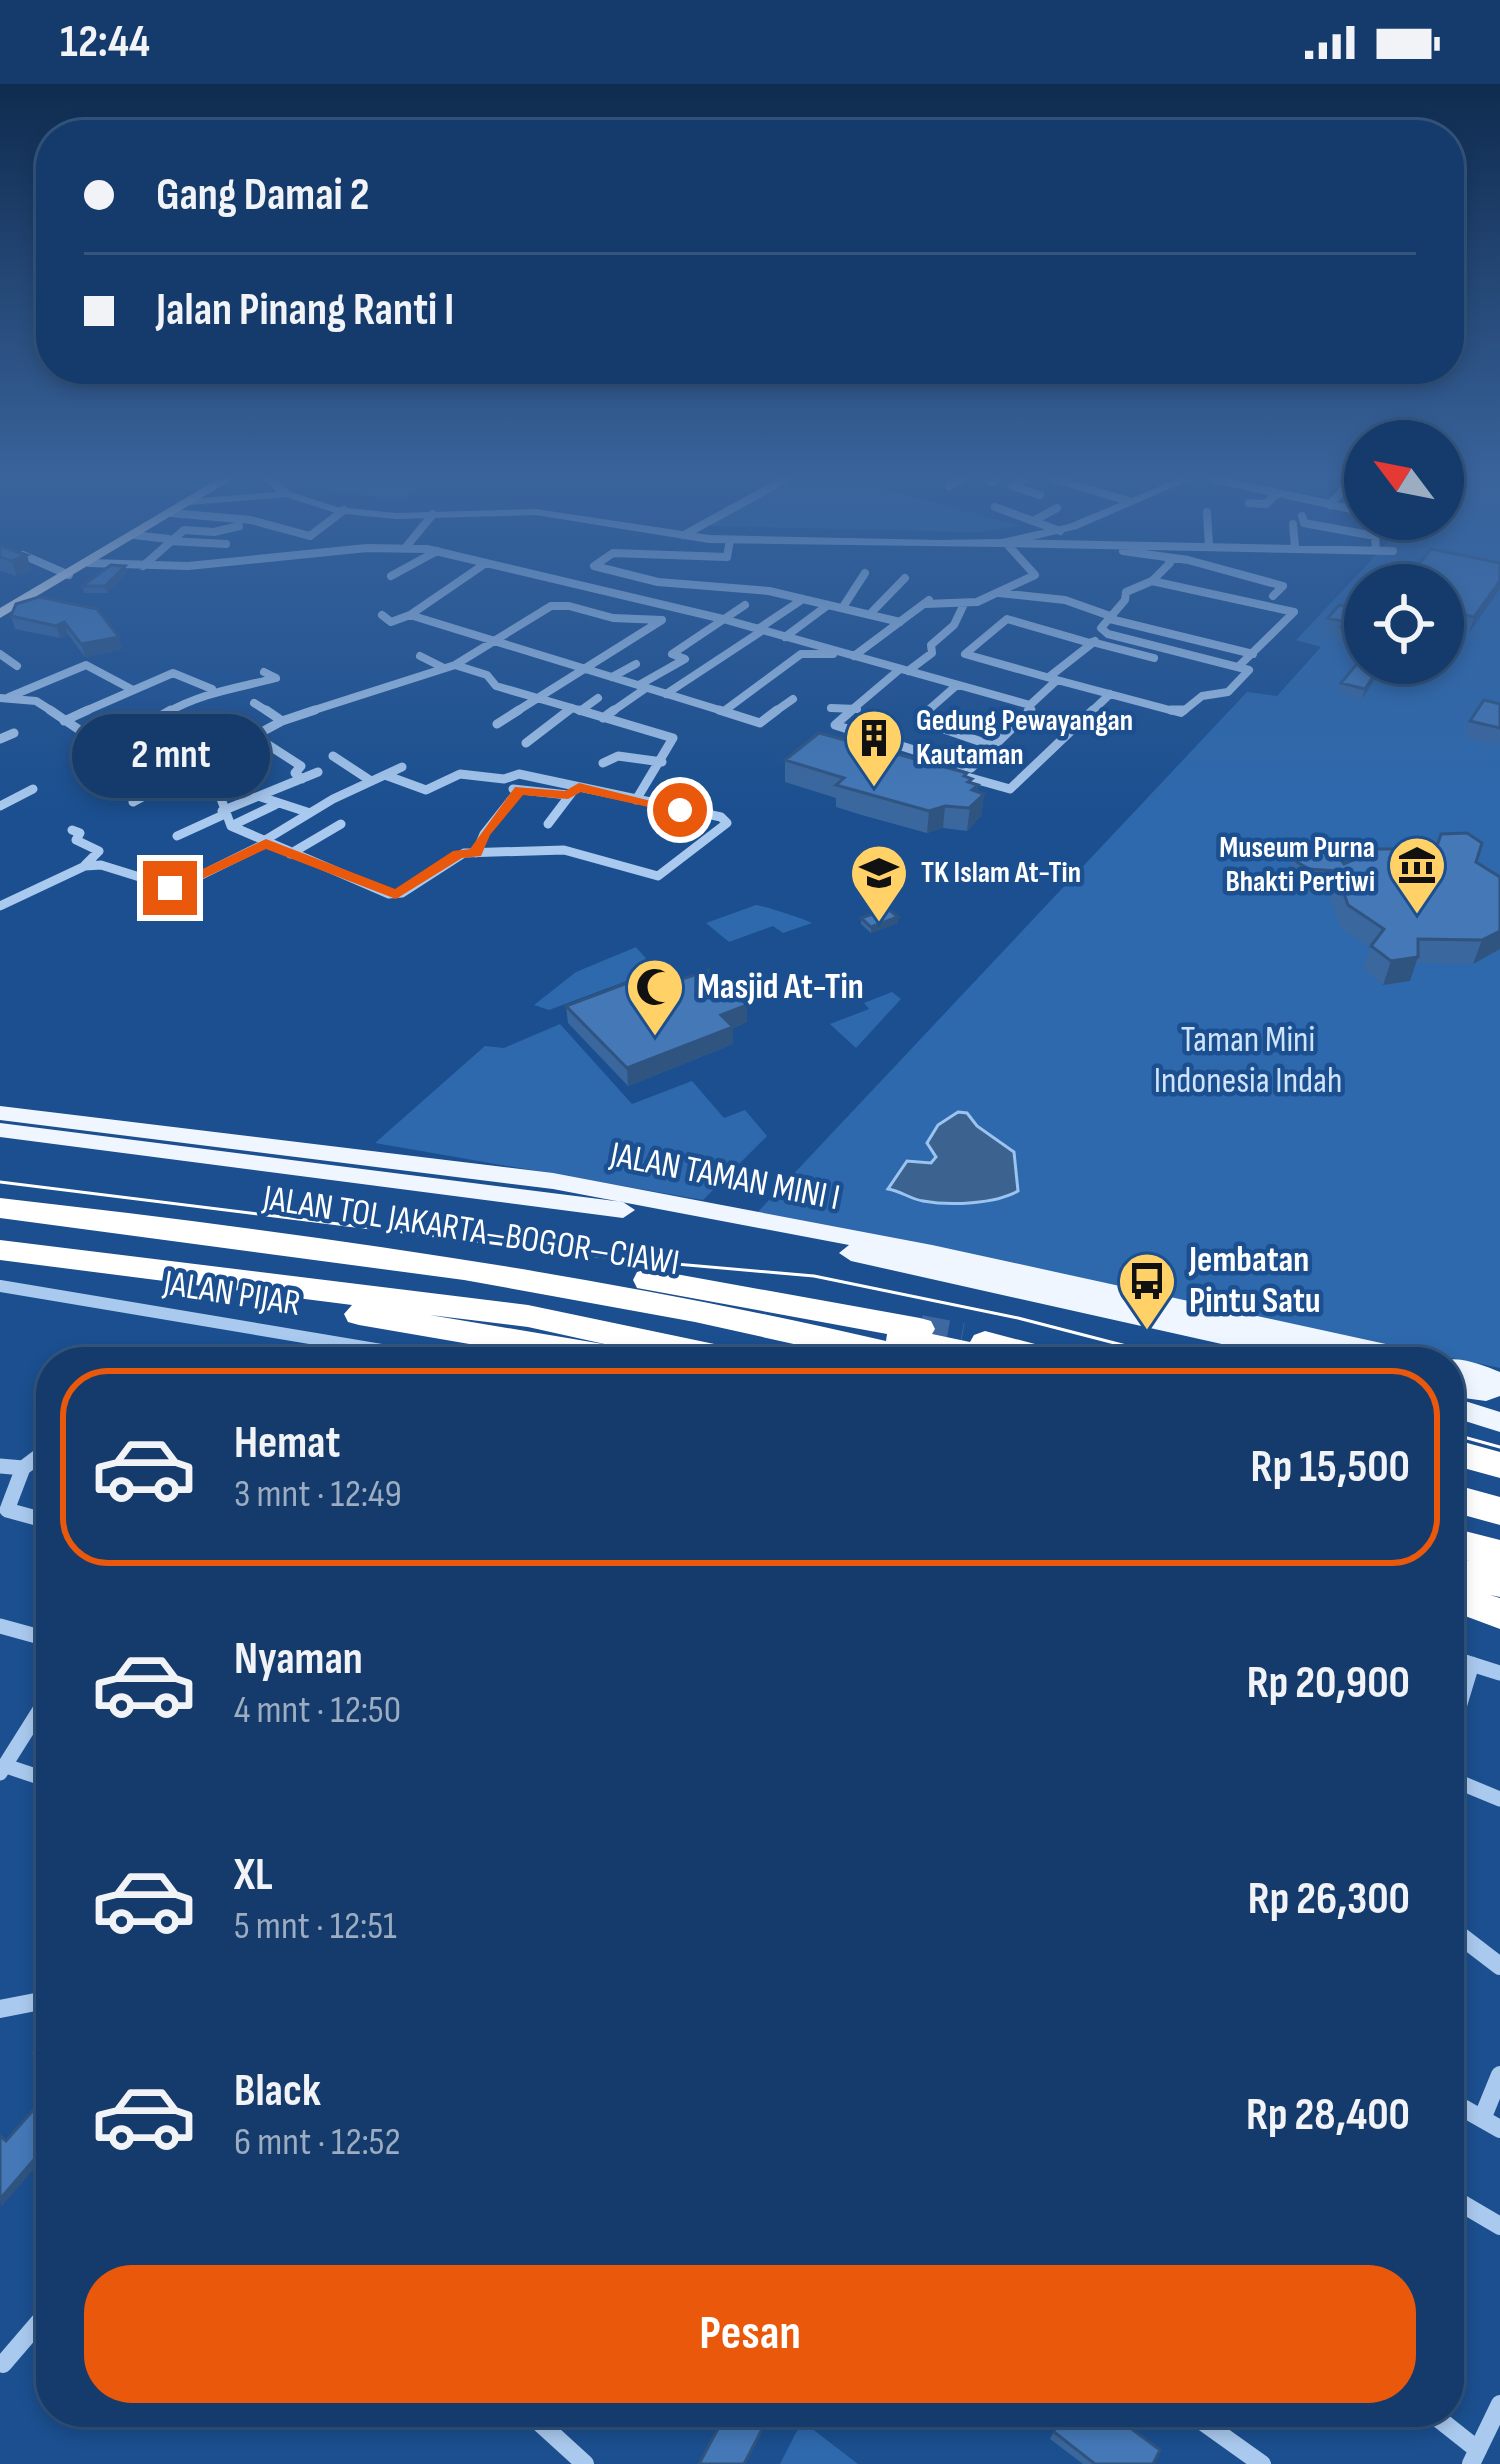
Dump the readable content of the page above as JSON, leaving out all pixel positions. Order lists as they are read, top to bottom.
{
  "streets": {
    "highway": ["JALAN TOL JAKARTA–BOGOR–CIAWI"],
    "main road": ["JALAN TAMAN MINI I"],
    "street": ["JALAN PIJAR"]
  },
  "parks": ["Taman Mini Indonesia Indah"],
  "places": {
    "building": ["Gedung Pewayangan Kautaman"],
    "museum": ["Museum Purna Bhakti Pertiwi"],
    "school or university": ["TK Islam At-Tin"],
    "mosque": ["Masjid At-Tin"],
    "bus stop": ["Jembatan Pintu Satu"]
  },
  "north": "top left",
  "page": {
    "status": "12:44",
    "banner": ["Gang Damai 2", "Jalan Pinang Ranti I"],
    "bubble": "2 mnt",
    "list": [
      {
        "name": "Hemat",
        "note": "3 mnt · 12:49",
        "value": "Rp 15,500"
      },
      {
        "name": "Nyaman",
        "note": "4 mnt · 12:50",
        "value": "Rp 20,900"
      },
      {
        "name": "XL",
        "note": "5 mnt · 12:51",
        "value": "Rp 26,300"
      },
      {
        "name": "Black",
        "note": "6 mnt · 12:52",
        "value": "Rp 28,400"
      }
    ],
    "buttons": "Pesan"
  }
}
